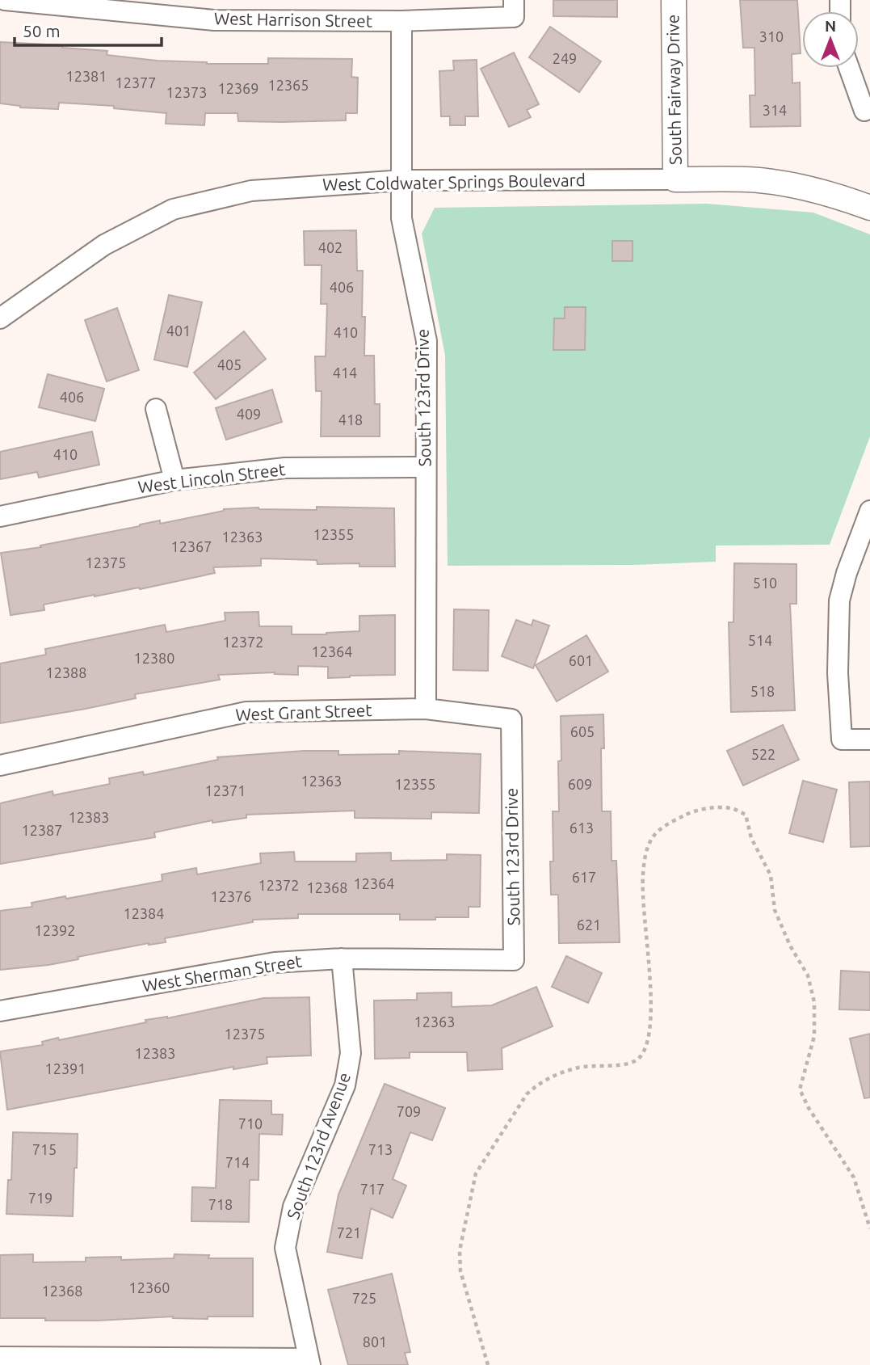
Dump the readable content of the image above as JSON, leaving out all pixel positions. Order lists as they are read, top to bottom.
{
  "streets": {
    "street": [
      "West Harrison Street",
      "South Fairway Drive",
      "West Coldwater Springs Boulevard",
      "South 123rd Drive",
      "West Lincoln Street",
      "West Grant Street",
      "West Sherman Street",
      "South 123rd Avenue"
    ]
  },
  "crossings": [
    ["West Harrison Street", "South 123rd Drive"],
    ["South Fairway Drive", "West Coldwater Springs Boulevard"],
    ["West Coldwater Springs Boulevard", "South 123rd Drive"],
    ["South 123rd Drive", "West Lincoln Street"],
    ["South 123rd Drive", "West Grant Street"],
    ["South 123rd Drive", "West Sherman Street"],
    ["West Sherman Street", "South 123rd Avenue"]
  ],
  "house_numbers": [
    "310",
    "249",
    "12381",
    "12377",
    "12365",
    "12369",
    "12373",
    "314",
    "402",
    "406",
    "401",
    "410",
    "405",
    "414",
    "406",
    "409",
    "418",
    "410",
    "12355",
    "12363",
    "12367",
    "12375",
    "510",
    "514",
    "12372",
    "12364",
    "12380",
    "601",
    "12388",
    "518",
    "605",
    "522",
    "12363",
    "12355",
    "609",
    "12371",
    "12383",
    "613",
    "12387",
    "617",
    "12364",
    "12372",
    "12368",
    "12376",
    "12384",
    "621",
    "12392",
    "12363",
    "12375",
    "12383",
    "12391",
    "709",
    "710",
    "715",
    "713",
    "714",
    "717",
    "719",
    "718",
    "721",
    "12360",
    "12368",
    "725",
    "801"
  ],
  "scale_bar": "50 m",
  "north": "top"
}
